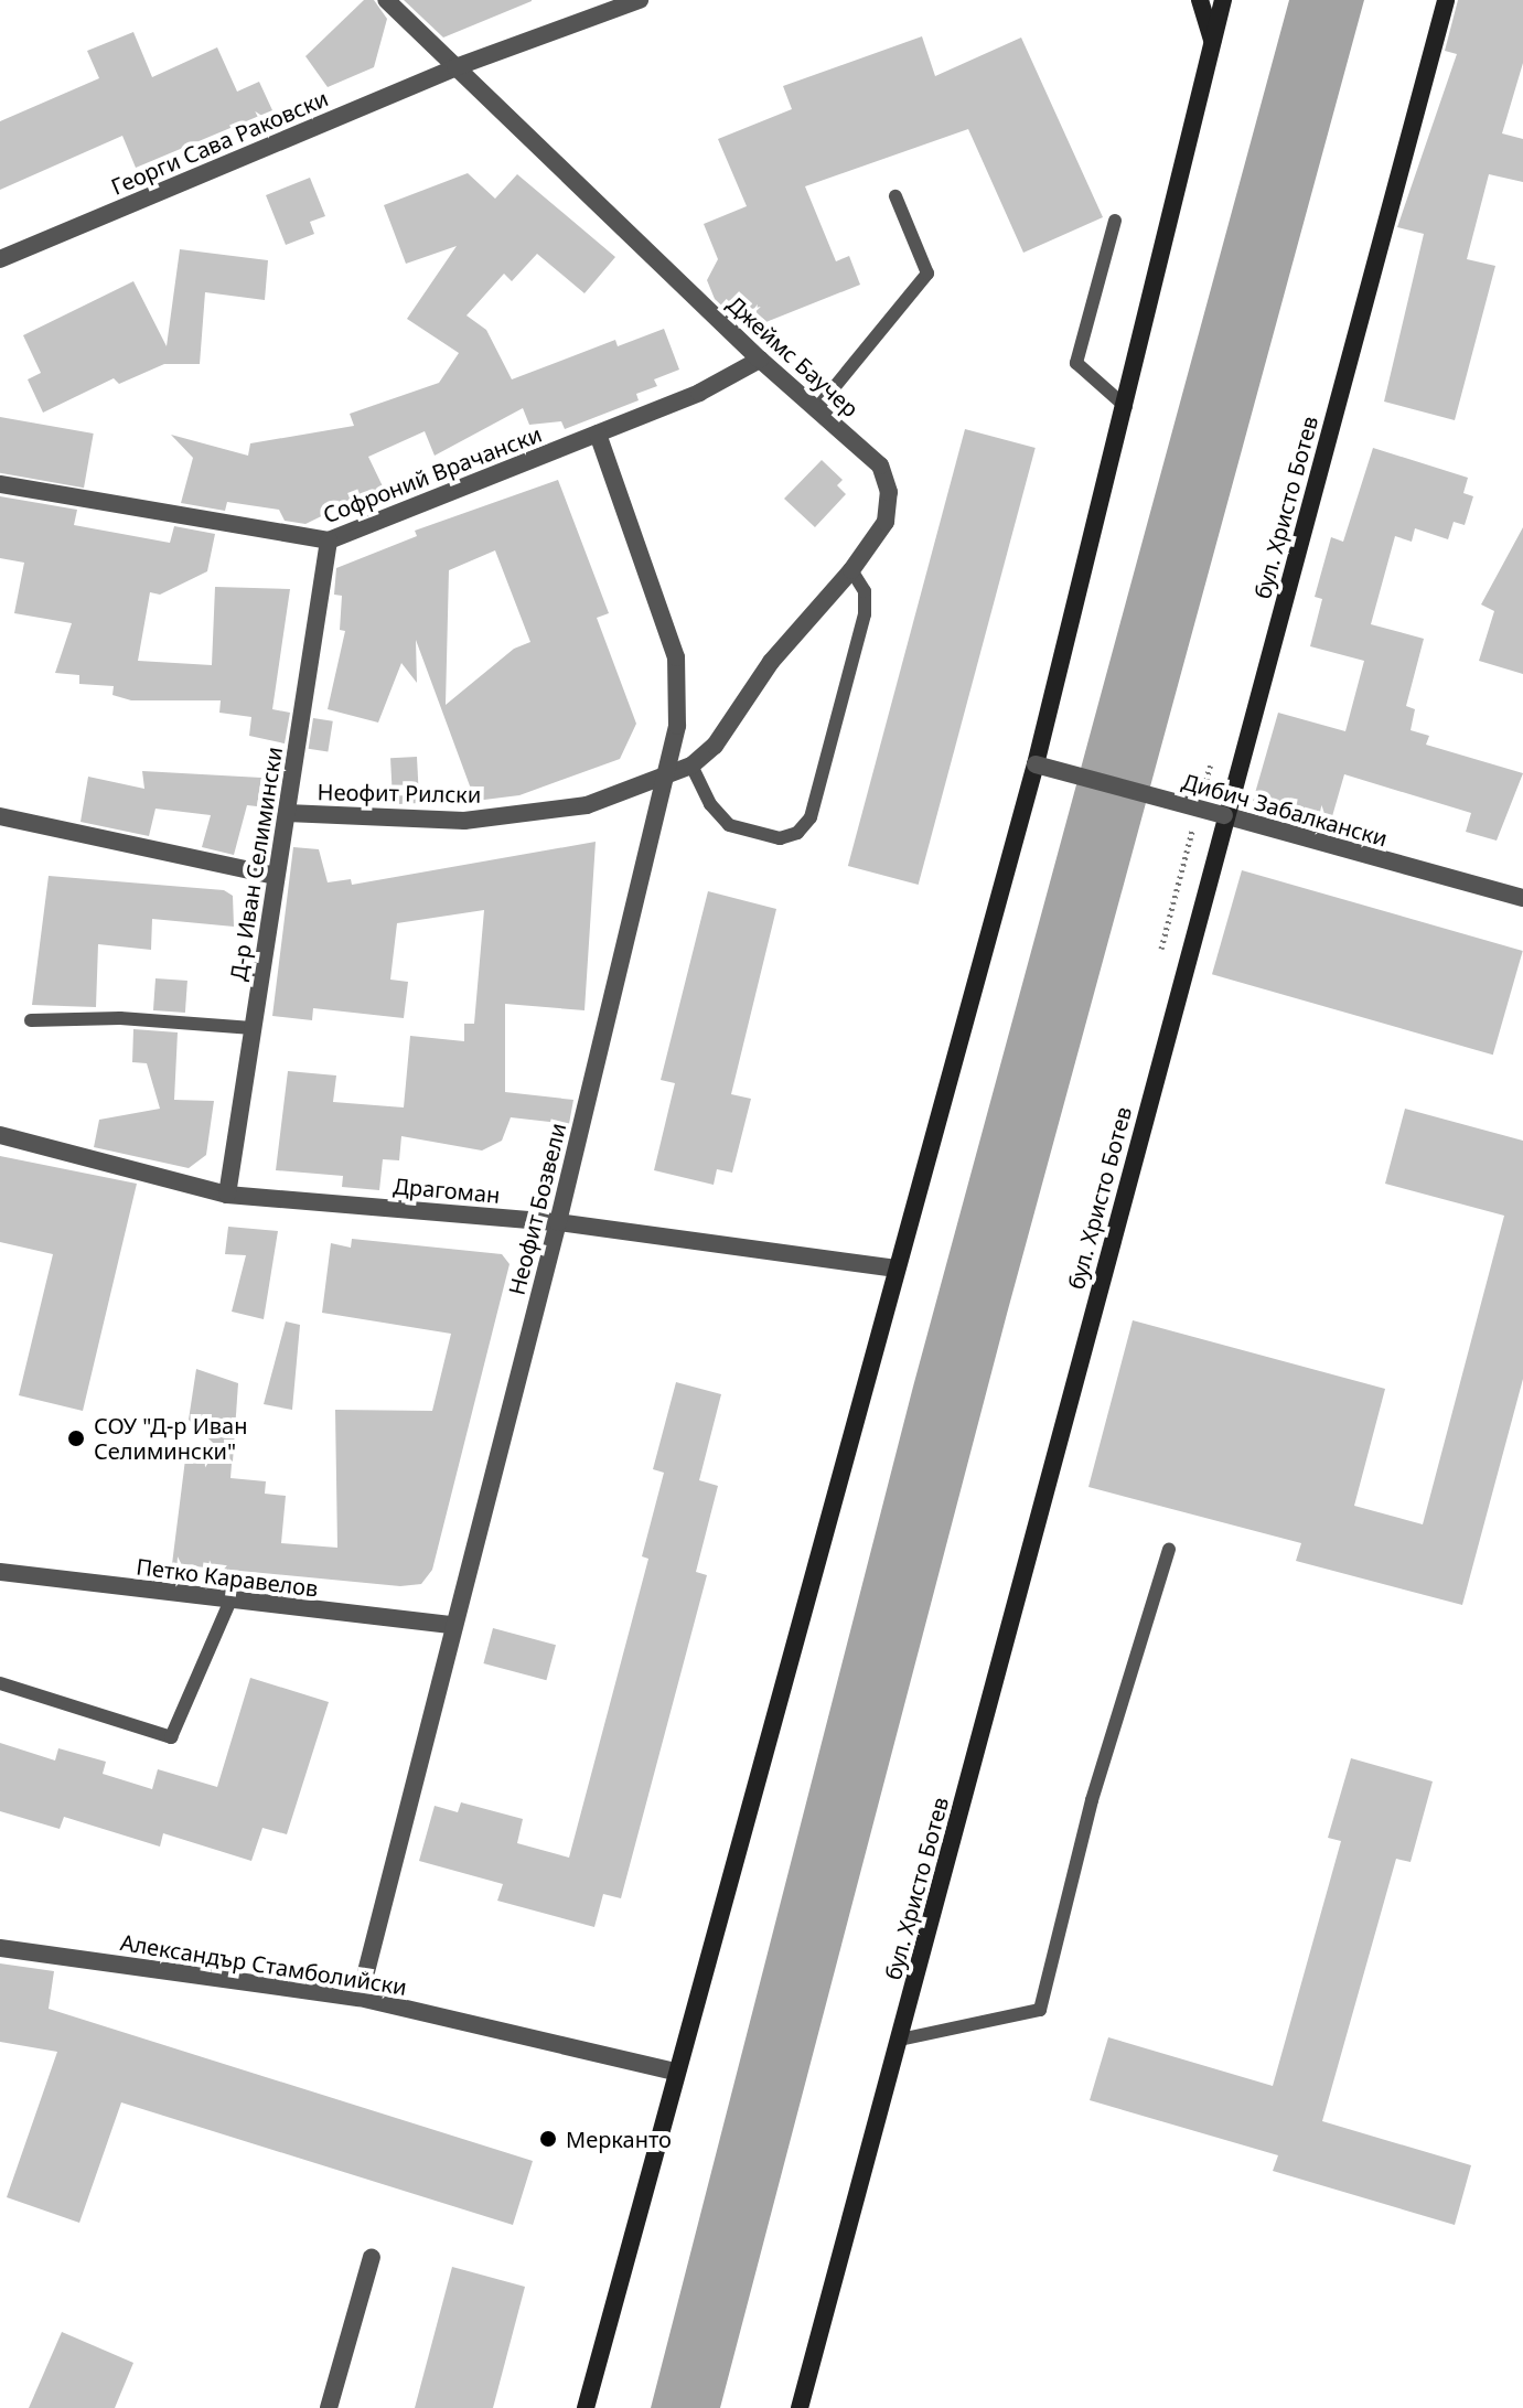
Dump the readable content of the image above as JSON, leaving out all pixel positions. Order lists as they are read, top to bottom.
{
  "streets": {
    "main road": ["бул. Христо Ботев"],
    "street": [
      "Георги Сава Раковски",
      "Джеймс Баучер",
      "Софроний Врачански",
      "Неофит Рилски",
      "Дибич Забалкански",
      "Д-р Иван Селимински",
      "Драгоман",
      "Неофит Бозвели",
      "Петко Каравелов",
      "Александър Стамболийски"
    ]
  },
  "crossings": [
    ["Георги Сава Раковски", "Джеймс Баучер"],
    ["Джеймс Баучер", "Софроний Врачански"],
    ["Джеймс Баучер", "Неофит Рилски"],
    ["Джеймс Баучер", "Неофит Бозвели"],
    ["Софроний Врачански", "Д-р Иван Селимински"],
    ["Софроний Врачански", "Неофит Бозвели"],
    ["бул. Христо Ботев", "Дибич Забалкански"],
    ["Неофит Рилски", "Д-р Иван Селимински"],
    ["Неофит Рилски", "Неофит Бозвели"],
    ["Д-р Иван Селимински", "Драгоман"],
    ["Драгоман", "Неофит Бозвели"],
    ["Неофит Бозвели", "Петко Каравелов"],
    ["Неофит Бозвели", "Александър Стамболийски"]
  ],
  "places": ["СОУ \"Д-р Иван Селимински\"", "Мерканто"]
}
